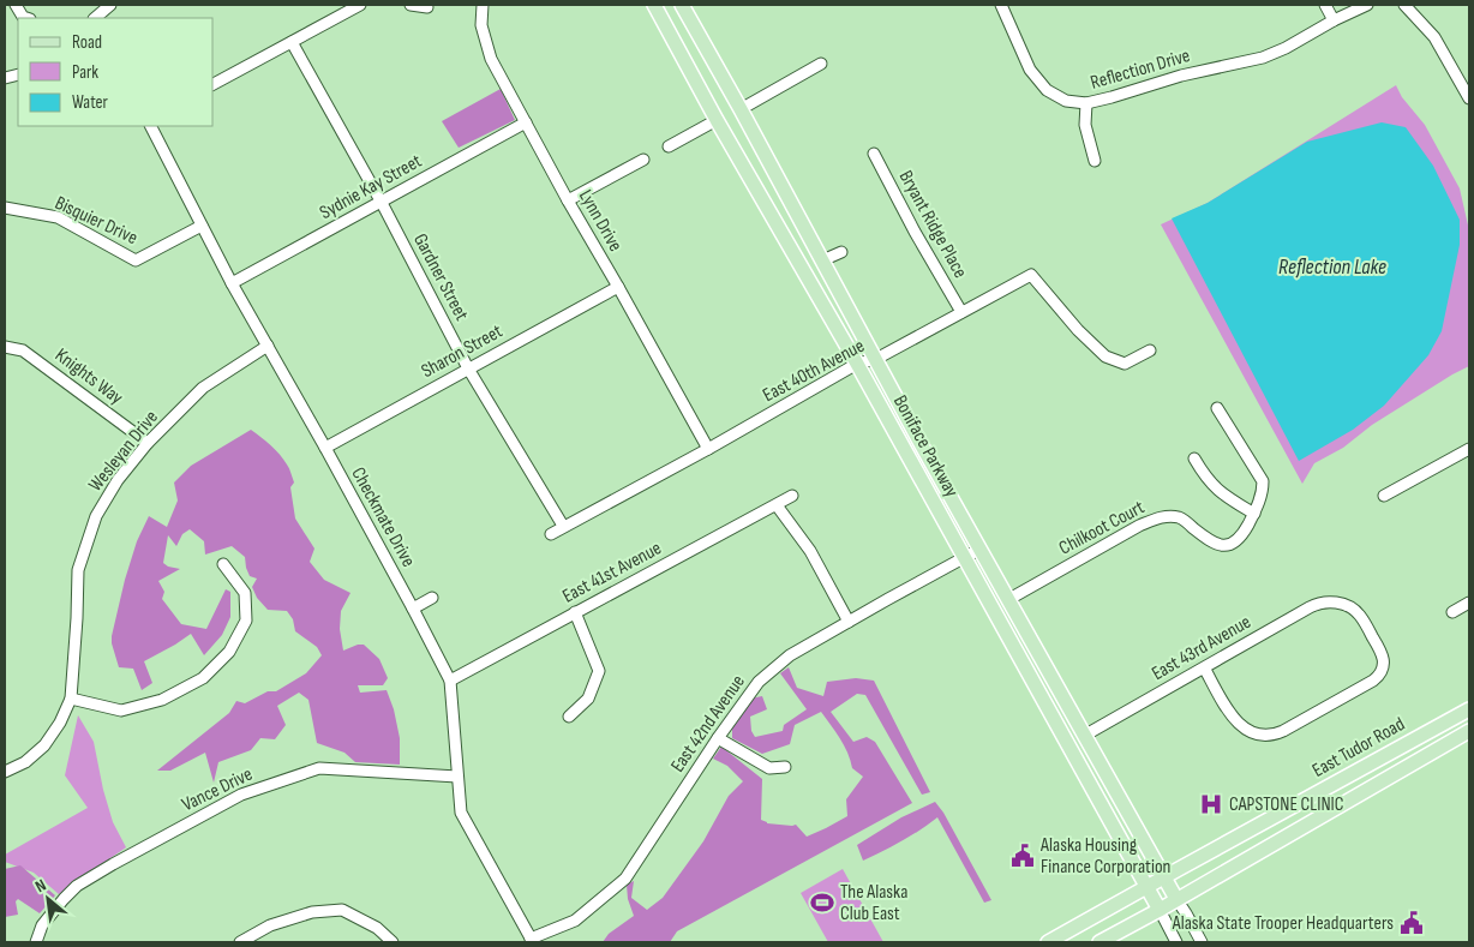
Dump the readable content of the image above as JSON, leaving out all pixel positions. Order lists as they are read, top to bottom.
{
  "streets": {
    "main road": ["Boniface Parkway", "East Tudor Road"],
    "street": [
      "Reflection Drive",
      "Sydnie Kay Street",
      "Bisquier Drive",
      "Lynn Drive",
      "Bryant Ridge Place",
      "Gardner Street",
      "Sharon Street",
      "East 40th Avenue",
      "Knights Way",
      "Wesleyan Drive",
      "Checkmate Drive",
      "Chilkoot Court",
      "East 41st Avenue",
      "East 43rd Avenue",
      "East 42nd Avenue",
      "Vance Drive"
    ]
  },
  "crossings": [
    ["Sydnie Kay Street", "Lynn Drive"],
    ["Sydnie Kay Street", "Gardner Street"],
    ["Sydnie Kay Street", "Checkmate Drive"],
    ["Bisquier Drive", "Checkmate Drive"],
    ["Lynn Drive", "Sharon Street"],
    ["Lynn Drive", "East 40th Avenue"],
    ["Bryant Ridge Place", "East 40th Avenue"],
    ["Gardner Street", "Sharon Street"],
    ["Gardner Street", "East 40th Avenue"],
    ["Sharon Street", "Checkmate Drive"],
    ["East 40th Avenue", "Boniface Parkway"],
    ["Knights Way", "Wesleyan Drive"],
    ["Boniface Parkway", "Chilkoot Court"],
    ["Boniface Parkway", "East 43rd Avenue"],
    ["Boniface Parkway", "East 42nd Avenue"],
    ["Boniface Parkway", "East Tudor Road"],
    ["Wesleyan Drive", "Checkmate Drive"],
    ["Checkmate Drive", "East 41st Avenue"],
    ["Checkmate Drive", "East 42nd Avenue"],
    ["Checkmate Drive", "Vance Drive"]
  ],
  "water": ["Reflection Lake"],
  "places": {
    "hospital": ["CAPSTONE CLINIC"],
    "public building": ["Alaska Housing Finance Corporation", "Alaska State Trooper Headquarters"],
    "sports": ["The Alaska Club East"]
  },
  "legend": ["Road", "Park", "Water"],
  "north": "top left"
}
